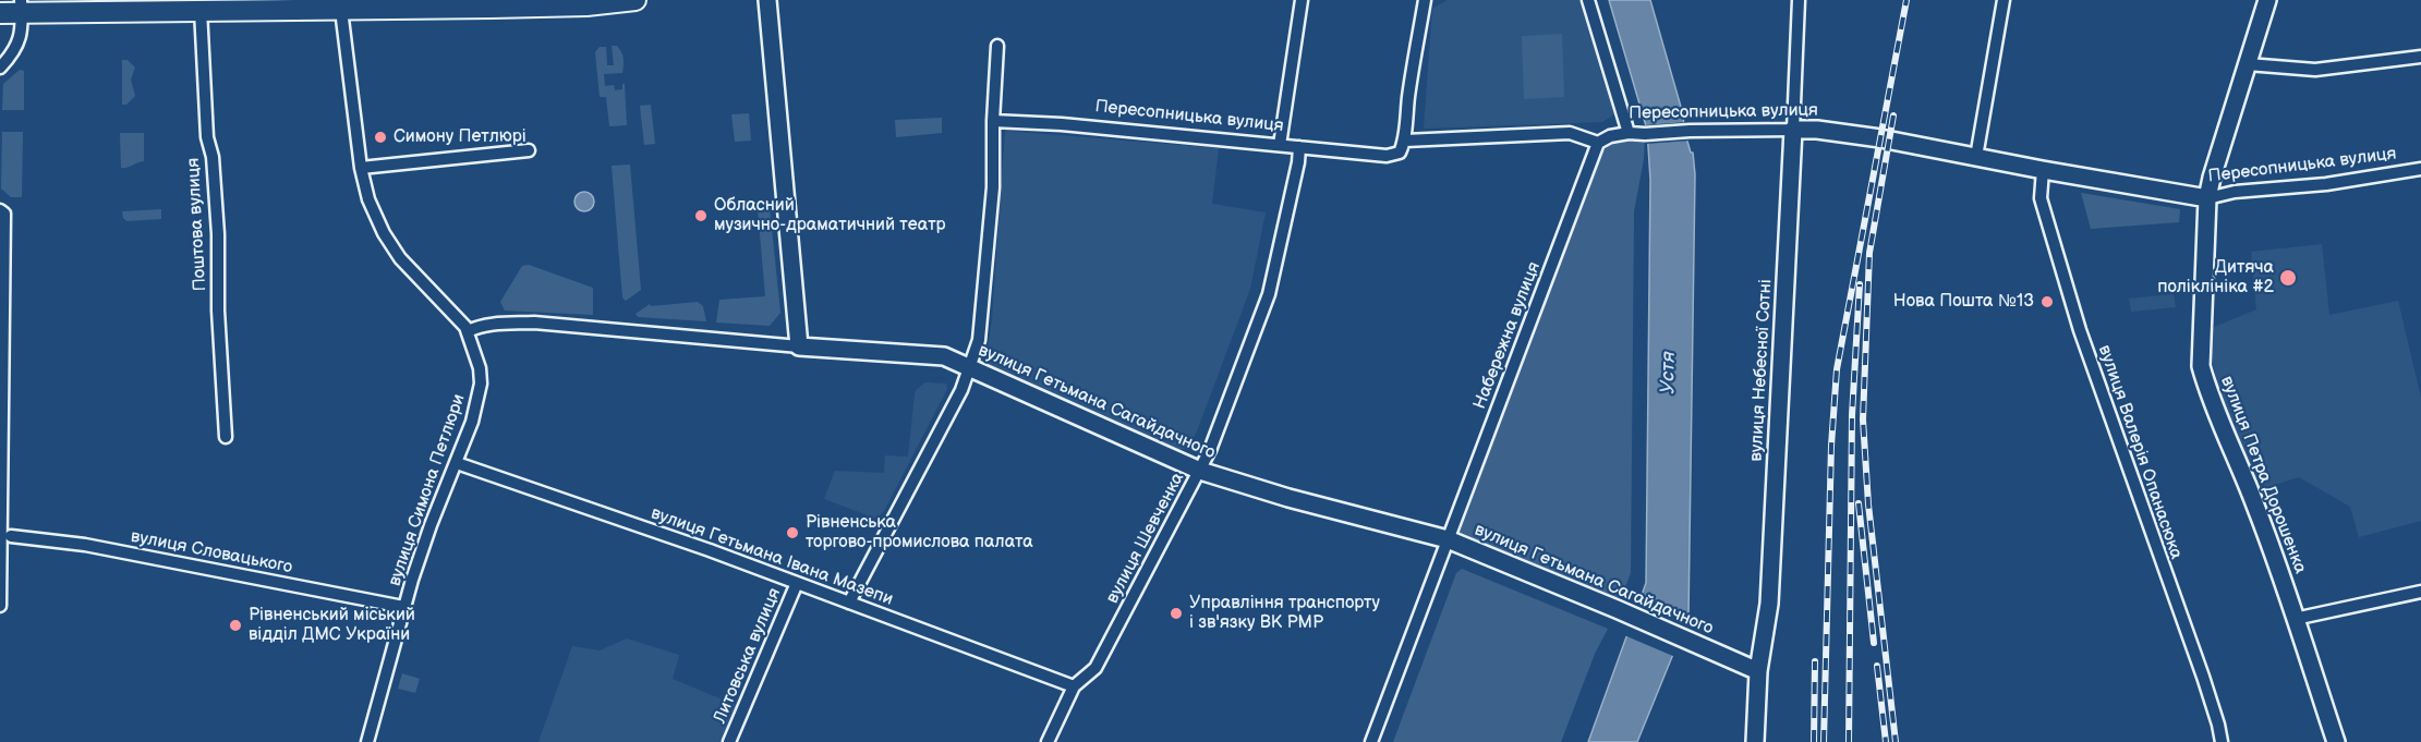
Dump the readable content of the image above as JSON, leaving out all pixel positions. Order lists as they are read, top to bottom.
{
  "streets": {
    "street": [
      "Пересопницька вулиця",
      "Поштова вулиця",
      "Набережна вулиця",
      "вулиця Небесної Сотні",
      "вулиця Гетьмана Сагайдачного",
      "вулиця Валерія Опанасюка",
      "вулиця Петра Дорошенка",
      "вулиця Симона Петлюри",
      "вулиця Шевченка",
      "вулиця Словацького",
      "вулиця Гетьмана Івана Мазепи",
      "Литовська вулиця"
    ]
  },
  "crossings": [
    ["Пересопницька вулиця", "Набережна вулиця"],
    ["Пересопницька вулиця", "вулиця Небесної Сотні"],
    ["Пересопницька вулиця", "вулиця Валерія Опанасюка"],
    ["Пересопницька вулиця", "вулиця Петра Дорошенка"],
    ["Пересопницька вулиця", "вулиця Шевченка"],
    ["Набережна вулиця", "вулиця Гетьмана Сагайдачного"],
    ["вулиця Небесної Сотні", "вулиця Гетьмана Сагайдачного"],
    ["вулиця Гетьмана Сагайдачного", "вулиця Симона Петлюри"],
    ["вулиця Гетьмана Сагайдачного", "вулиця Шевченка"],
    ["вулиця Симона Петлюри", "вулиця Словацького"],
    ["вулиця Симона Петлюри", "вулиця Гетьмана Івана Мазепи"],
    ["вулиця Шевченка", "вулиця Гетьмана Івана Мазепи"],
    ["вулиця Гетьмана Івана Мазепи", "Литовська вулиця"]
  ],
  "water": ["Устя"],
  "places": [
    "Симону Петлюрі",
    "Обласний музично-драматичний театр",
    "Дитяча поліклініка #2",
    "Нова Пошта №13",
    "Рівненська торгово-промислова палата",
    "Управління транспорту і зв'язку ВК РМР",
    "Рівненський міський відділ ДМС України"
  ]
}
